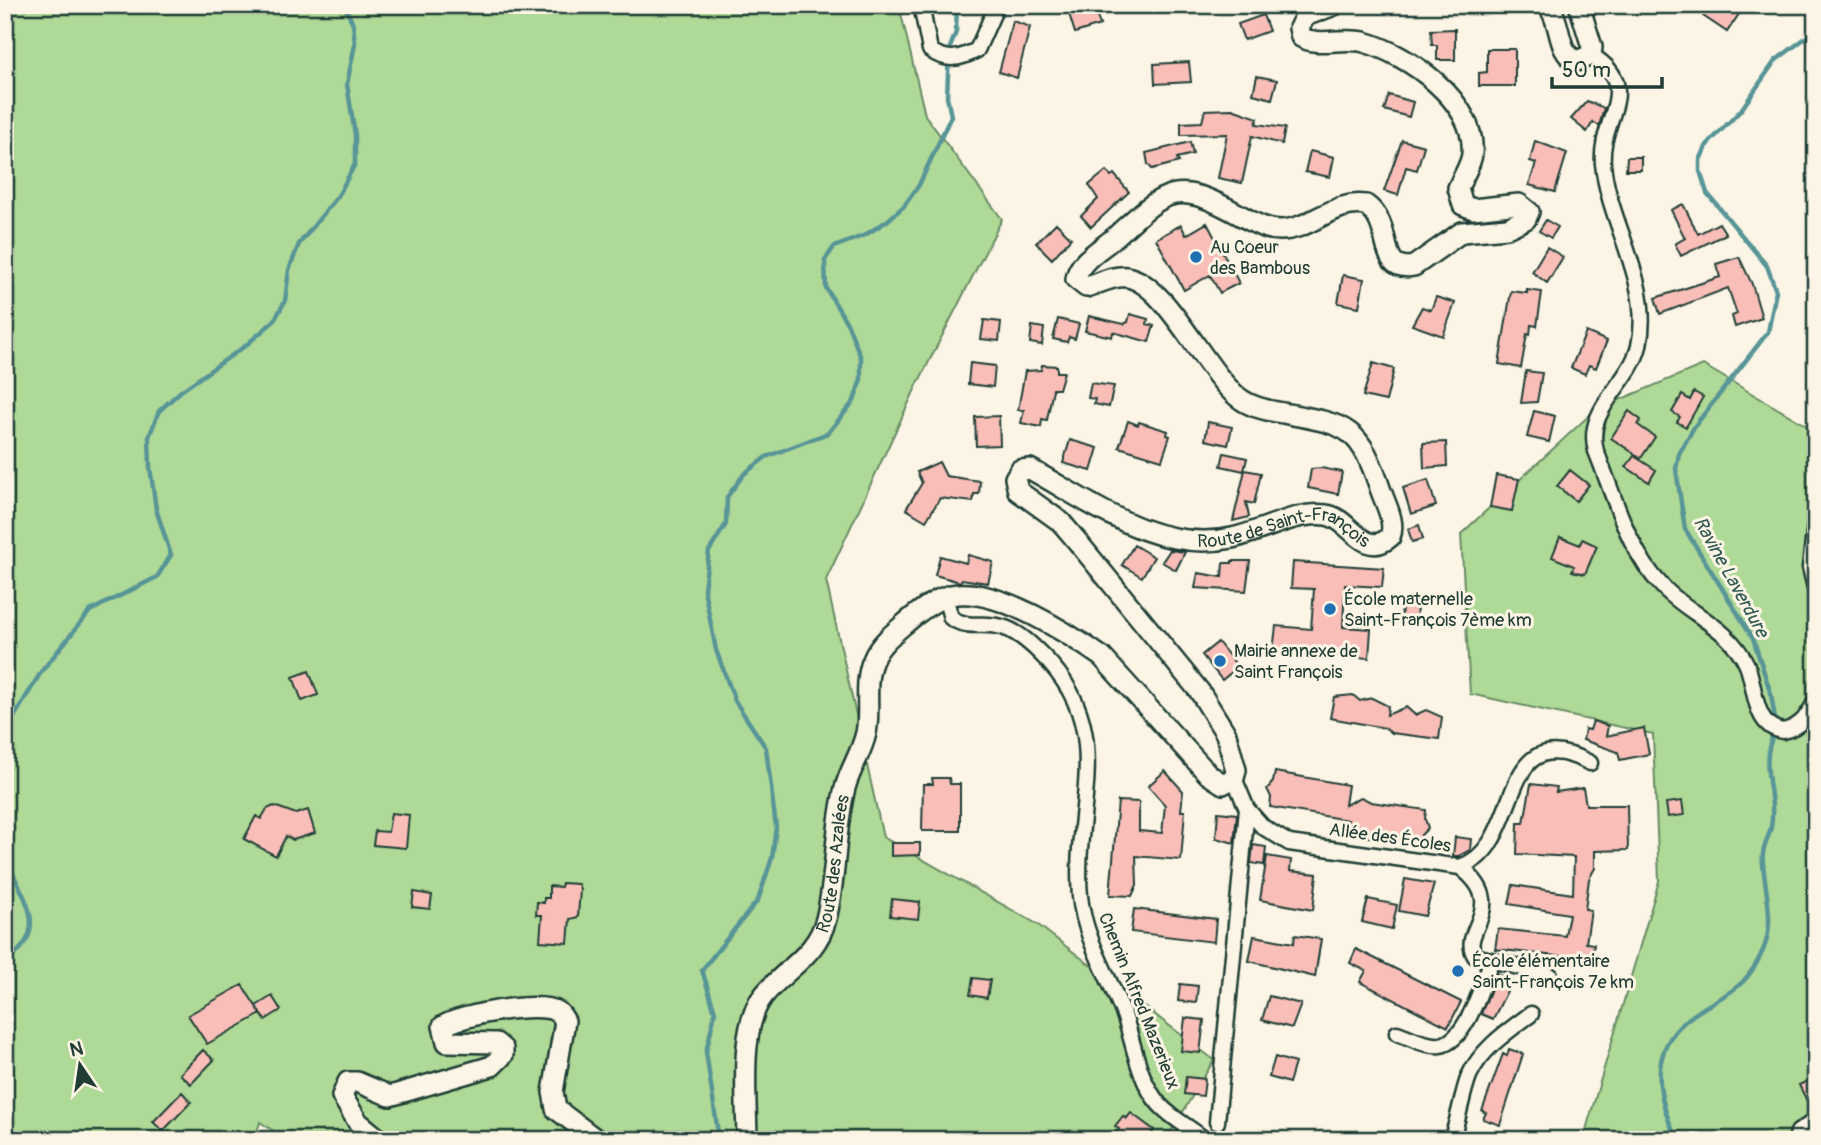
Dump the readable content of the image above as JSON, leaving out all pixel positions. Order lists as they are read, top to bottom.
{
  "streets": {
    "main road": ["Route de Saint-François", "Route des Azalées"],
    "street": ["Allée des Écoles", "Chemin Alfred Mazerieux"]
  },
  "crossings": [
    ["Route de Saint-François", "Allée des Écoles"],
    ["Route des Azalées", "Chemin Alfred Mazerieux"]
  ],
  "water": ["Ravine Laverdure"],
  "places": [
    "Au Coeur des Bambous",
    "École maternelle Saint-François 7ème km",
    "Mairie annexe de Saint François",
    "École élémentaire Saint-François 7e km"
  ],
  "scale_bar": "50 m",
  "north": "top"
}
